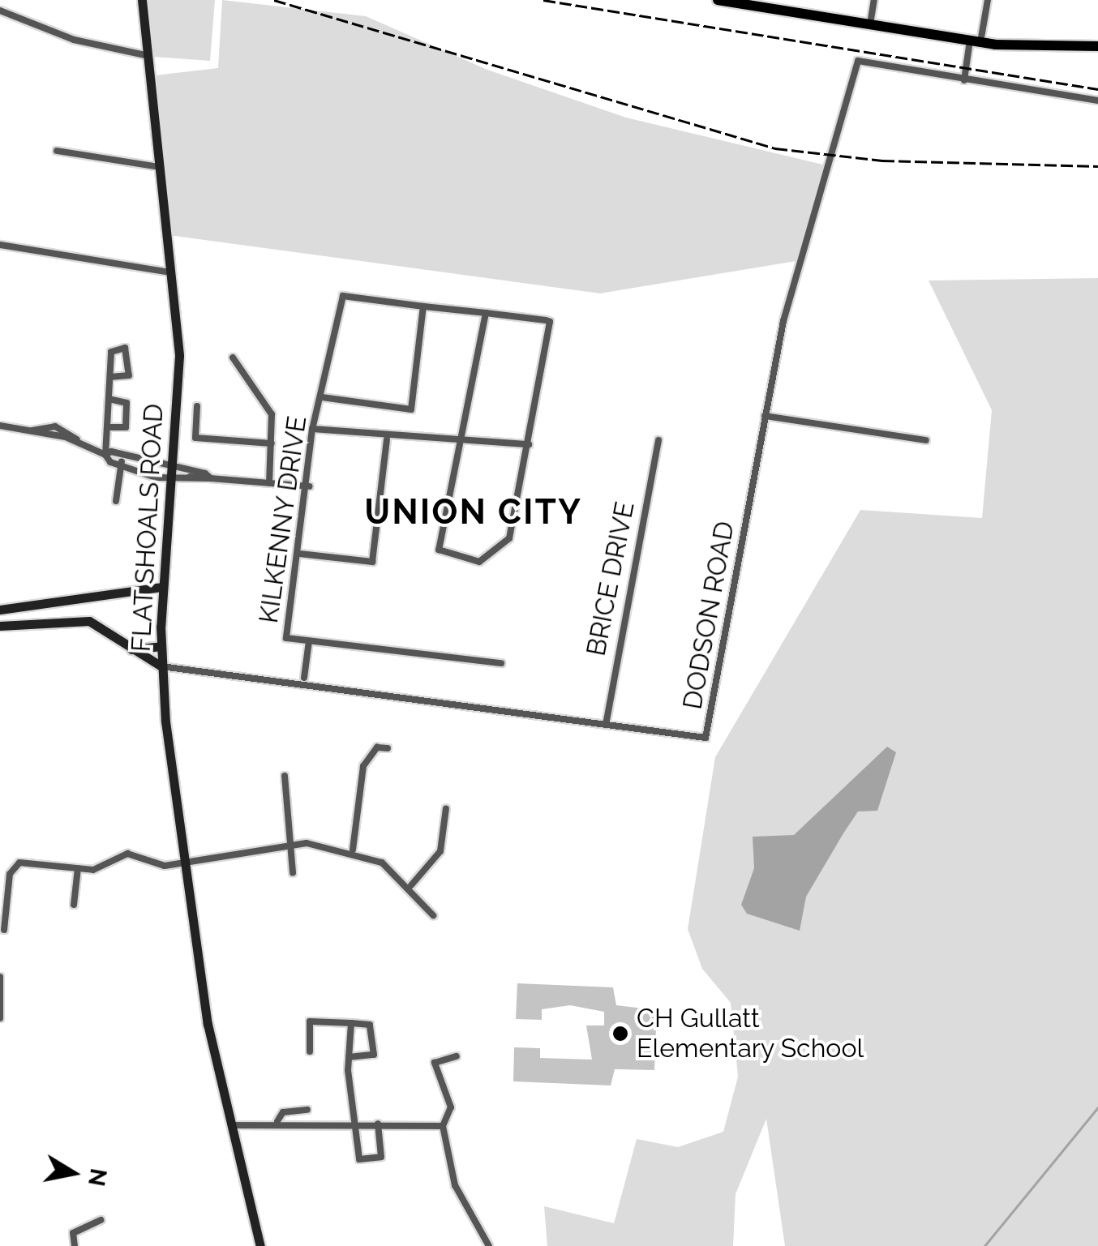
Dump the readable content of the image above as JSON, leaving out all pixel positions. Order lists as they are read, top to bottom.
{
  "streets": {
    "street": [
      "KILKENNY DRIVE",
      "FLAT SHOALS ROAD",
      "BRICE DRIVE",
      "DODSON ROAD"
    ]
  },
  "crossings": [
    ["FLAT SHOALS ROAD", "DODSON ROAD"],
    ["BRICE DRIVE", "DODSON ROAD"]
  ],
  "districts": ["UNION CITY"],
  "places": ["CH Gullatt Elementary School"],
  "north": "right"
}
